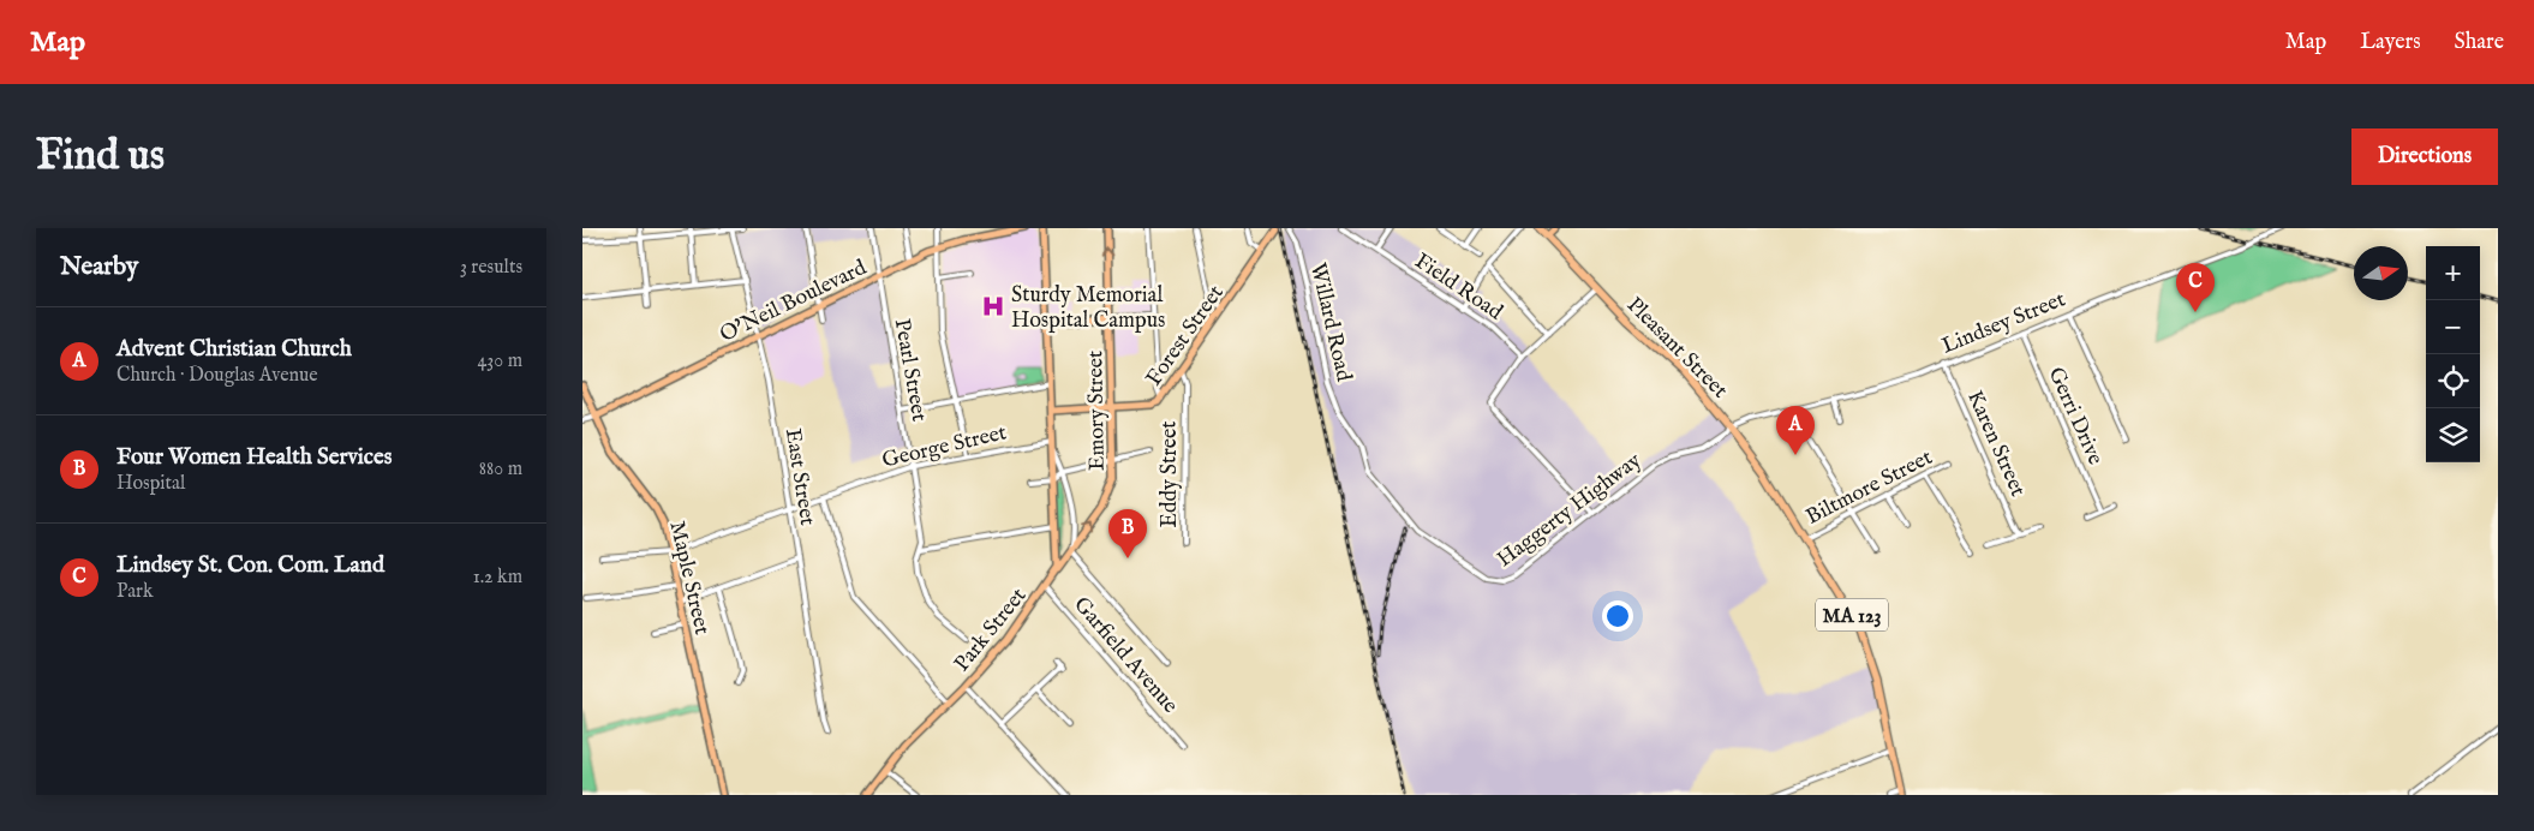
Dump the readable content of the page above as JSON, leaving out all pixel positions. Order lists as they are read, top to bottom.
{
  "streets": {
    "highway": ["Pleasant Street", "MA 123"],
    "main road": [
      "O'Neil Boulevard",
      "Forest Street",
      "Emory Street",
      "Maple Street",
      "Park Street"
    ],
    "street": [
      "Field Road",
      "Willard Road",
      "Lindsey Street",
      "Pearl Street",
      "Gerri Drive",
      "Karen Street",
      "George Street",
      "Eddy Street",
      "East Street",
      "Biltmore Street",
      "Haggerty Highway",
      "Garfield Avenue"
    ]
  },
  "crossings": [
    ["O'Neil Boulevard", "Pearl Street"],
    ["O'Neil Boulevard", "East Street"],
    ["O'Neil Boulevard", "Maple Street"],
    ["Willard Road", "Haggerty Highway"],
    ["Lindsey Street", "Pleasant Street"],
    ["Lindsey Street", "Gerri Drive"],
    ["Lindsey Street", "Karen Street"],
    ["Lindsey Street", "Haggerty Highway"],
    ["Forest Street", "Emory Street"],
    ["Forest Street", "Eddy Street"],
    ["Forest Street", "Park Street"],
    ["Pleasant Street", "Biltmore Street"],
    ["Pleasant Street", "Haggerty Highway"],
    ["Pearl Street", "George Street"],
    ["Emory Street", "Park Street"],
    ["George Street", "East Street"],
    ["George Street", "Maple Street"],
    ["George Street", "Park Street"],
    ["Park Street", "Garfield Avenue"]
  ],
  "one_way": ["Emory Street"],
  "places": {
    "hospital": ["Sturdy Memorial Hospital Campus"]
  },
  "north": "right",
  "page": {
    "header": "Map",
    "nav": ["Map", "Layers", "Share"],
    "buttons": "Directions",
    "title": "Find us",
    "heading": ["Nearby", "3 results"],
    "map_buttons": ["+", "−"],
    "pins": ["C", "A", "B"],
    "list": [
      {
        "mark": "A",
        "name": "Advent Christian Church",
        "note": "Church · Douglas Avenue",
        "value": "430 m"
      },
      {
        "mark": "B",
        "name": "Four Women Health Services",
        "note": "Hospital",
        "value": "880 m"
      },
      {
        "mark": "C",
        "name": "Lindsey St. Con. Com. Land",
        "note": "Park",
        "value": "1.2 km"
      }
    ]
  }
}
